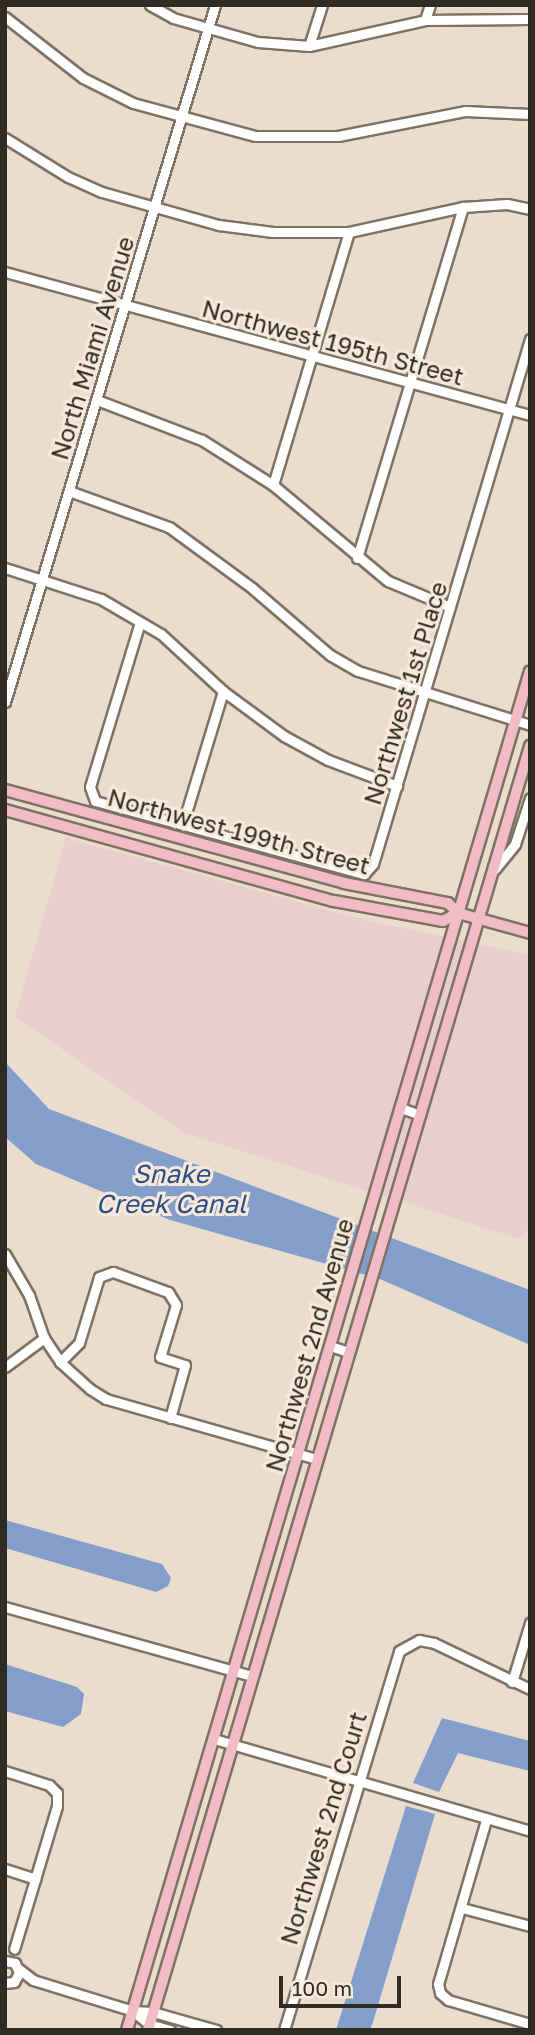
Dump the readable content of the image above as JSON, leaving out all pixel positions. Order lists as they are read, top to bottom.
{
  "streets": {
    "main road": ["Northwest 199th Street", "Northwest 2nd Avenue"],
    "street": [
      "Northwest 195th Street",
      "North Miami Avenue",
      "Northwest 1st Place",
      "Northwest 2nd Court"
    ]
  },
  "crossings": [
    ["Northwest 195th Street", "North Miami Avenue"],
    ["Northwest 195th Street", "Northwest 1st Place"],
    ["Northwest 199th Street", "Northwest 2nd Avenue"]
  ],
  "water": ["Snake Creek Canal"],
  "scale_bar": "100 m"
}
